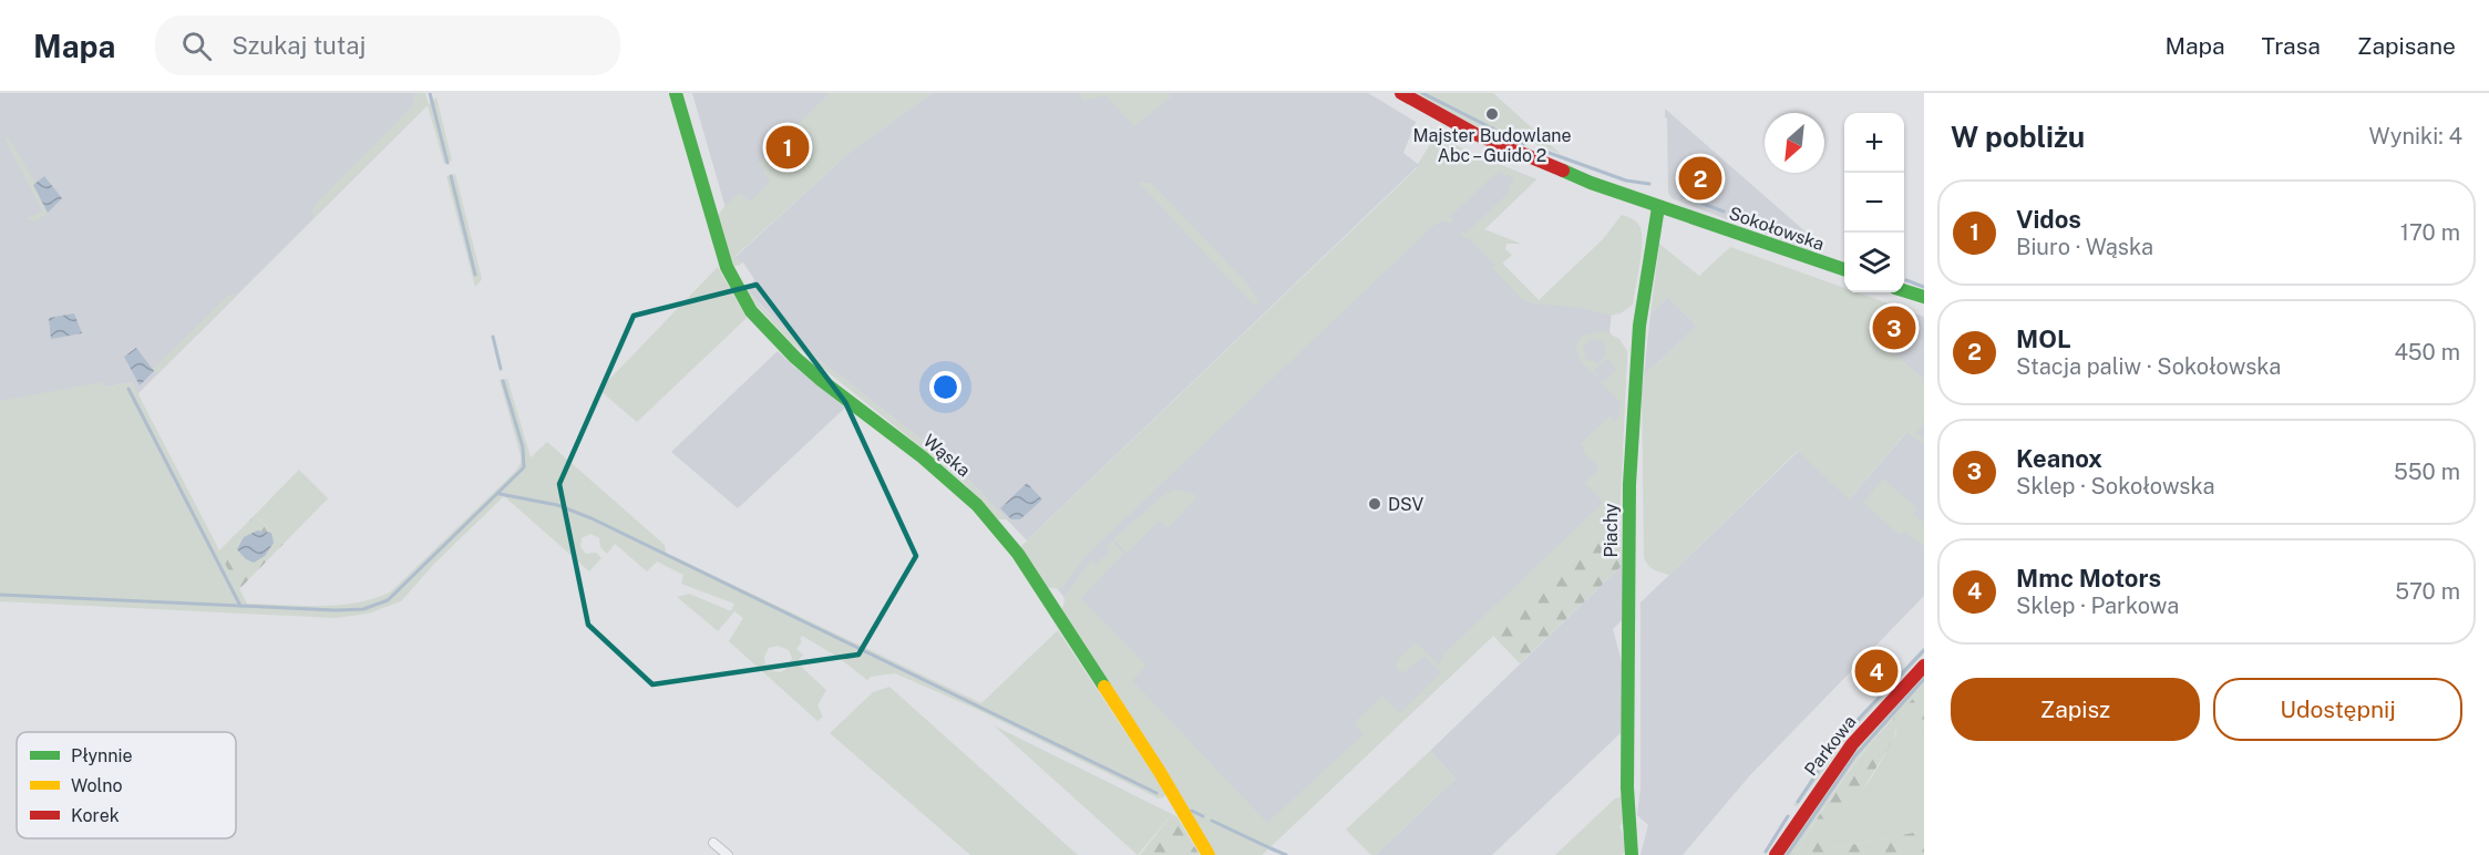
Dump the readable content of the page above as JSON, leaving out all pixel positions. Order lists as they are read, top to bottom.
{
  "streets": {
    "street": [
      "Sokołowska",
      "Wąska",
      "Piachy",
      "Parkowa"
    ]
  },
  "crossings": [
    ["Sokołowska", "Piachy"]
  ],
  "places": ["Majster Budowlane Abc – Guido 2", "DSV"],
  "legend": ["Płynnie", "Wolno", "Korek"],
  "north": "bottom left",
  "page": {
    "header": "Mapa",
    "search": "Szukaj tutaj",
    "nav": ["Mapa", "Trasa", "Zapisane"],
    "heading": ["W pobliżu", "Wyniki: 4"],
    "map_buttons": ["+", "−"],
    "pins": [
      "1",
      "2",
      "3",
      "4"
    ],
    "list": [
      {
        "mark": "1",
        "name": "Vidos",
        "note": "Biuro · Wąska",
        "value": "170 m"
      },
      {
        "mark": "2",
        "name": "MOL",
        "note": "Stacja paliw · Sokołowska",
        "value": "450 m"
      },
      {
        "mark": "3",
        "name": "Keanox",
        "note": "Sklep · Sokołowska",
        "value": "550 m"
      },
      {
        "mark": "4",
        "name": "Mmc Motors",
        "note": "Sklep · Parkowa",
        "value": "570 m"
      }
    ],
    "buttons": ["Zapisz", "Udostępnij"]
  }
}
